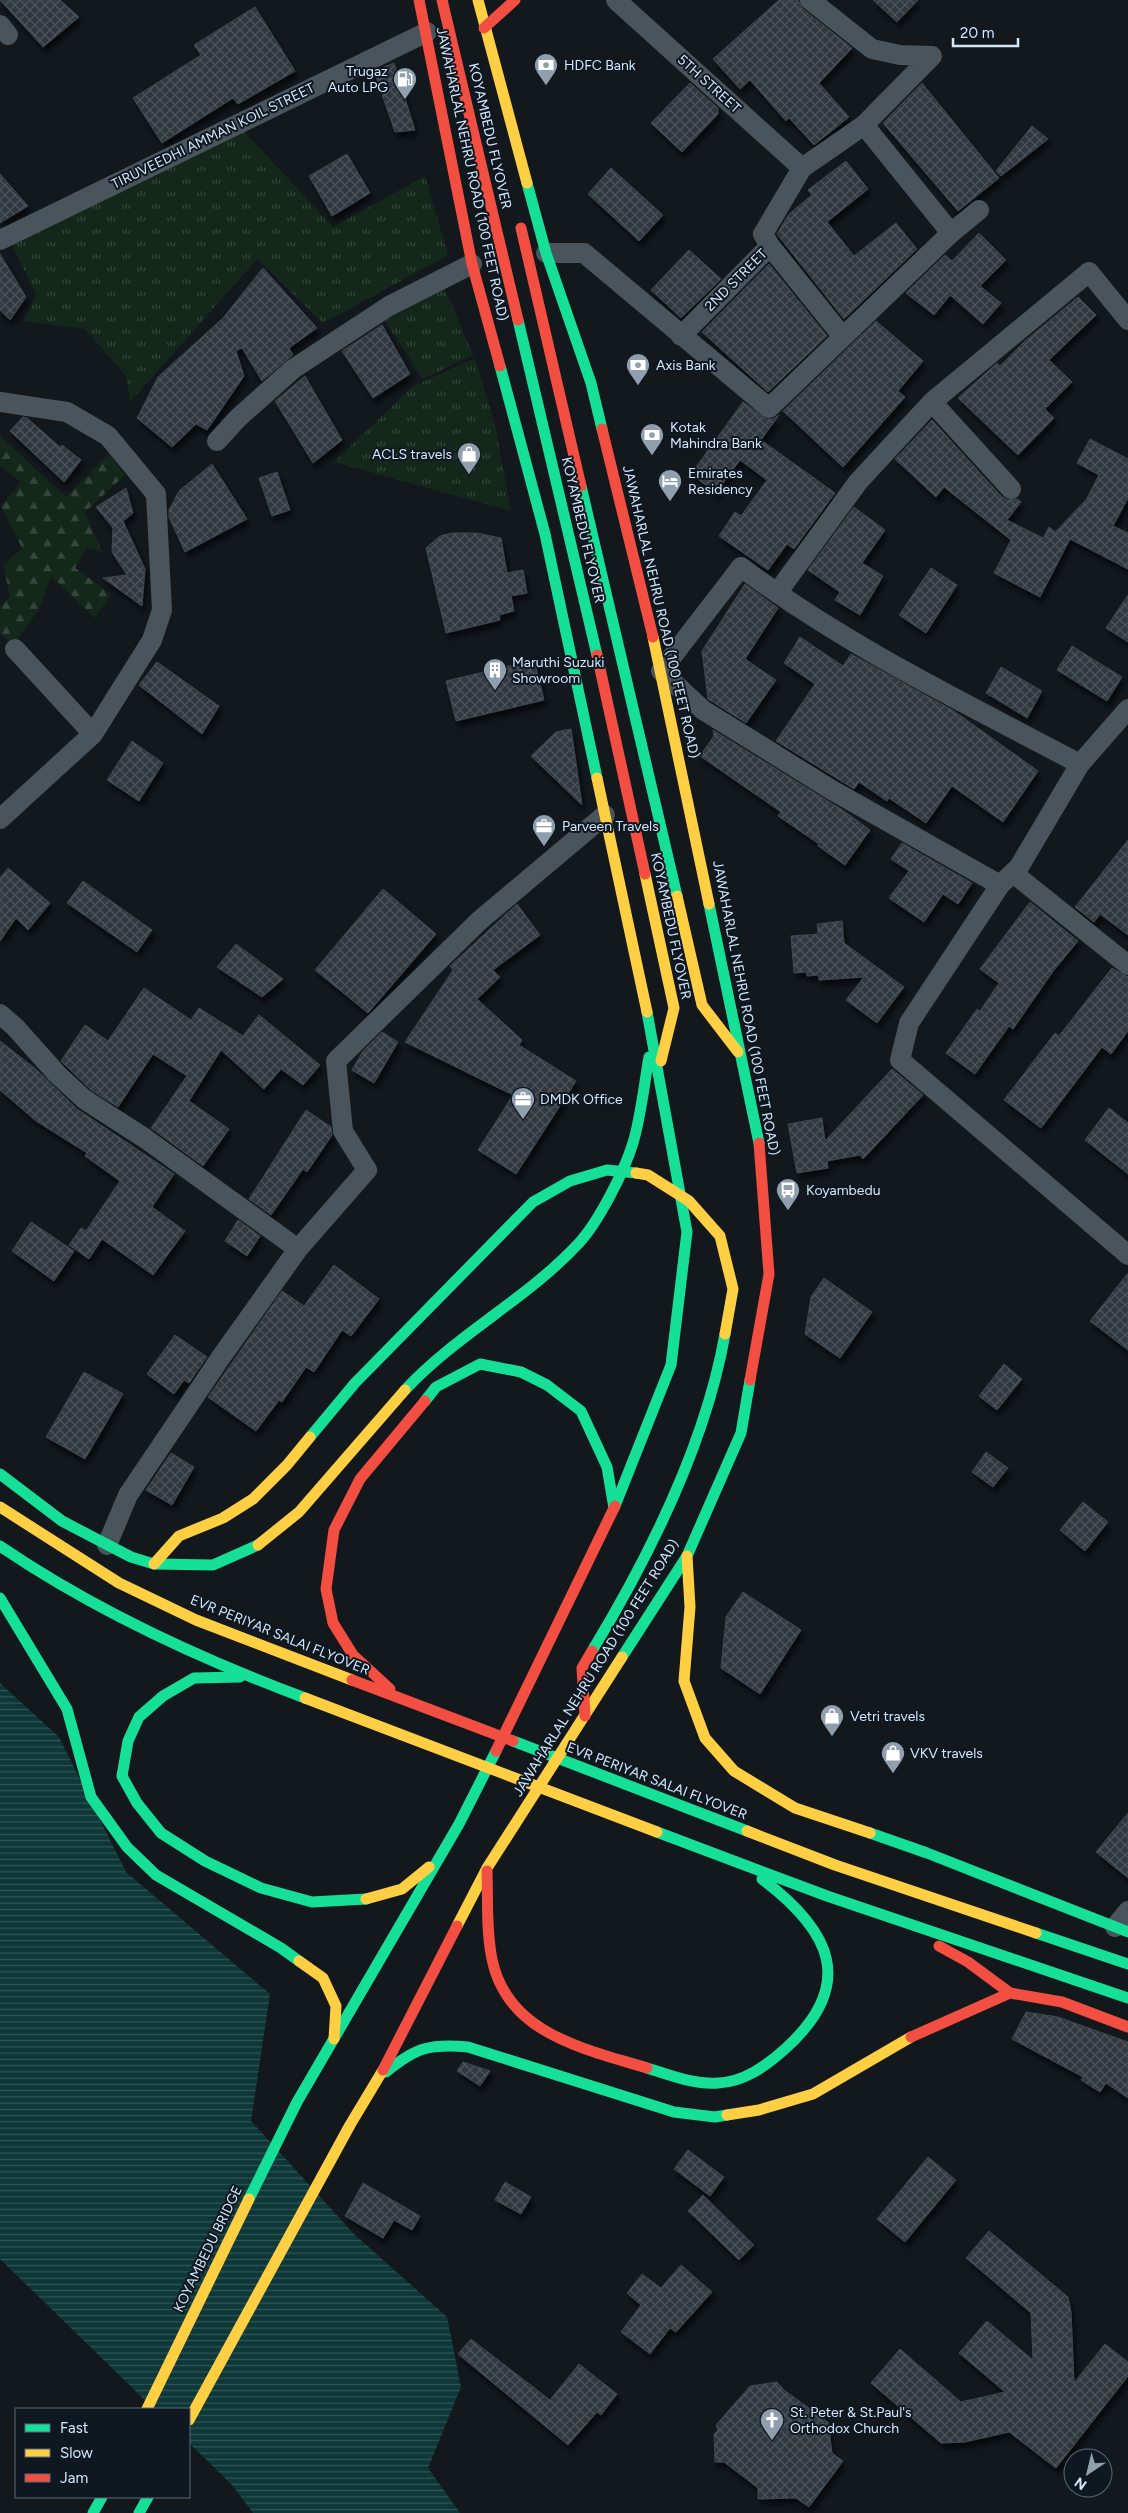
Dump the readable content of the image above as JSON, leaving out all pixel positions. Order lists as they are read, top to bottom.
{
  "streets": {
    "main road": [
      "KOYAMBEDU FLYOVER",
      "JAWAHARLAL NEHRU ROAD (100 FEET ROAD)",
      "EVR PERIYAR SALAI FLYOVER",
      "KOYAMBEDU BRIDGE"
    ],
    "street": ["5TH STREET", "TIRUVEEDHI AMMAN KOIL STREET", "2ND STREET"]
  },
  "crossings": [
    ["5TH STREET", "2ND STREET"],
    ["TIRUVEEDHI AMMAN KOIL STREET", "JAWAHARLAL NEHRU ROAD (100 FEET ROAD)"],
    ["KOYAMBEDU FLYOVER", "JAWAHARLAL NEHRU ROAD (100 FEET ROAD)"],
    ["JAWAHARLAL NEHRU ROAD (100 FEET ROAD)", "KOYAMBEDU BRIDGE"]
  ],
  "places": {
    "bank": ["HDFC Bank", "Axis Bank", "Kotak Mahindra Bank"],
    "fuel station": ["Trugaz Auto LPG"],
    "shop": ["ACLS travels", "Vetri travels", "VKV travels"],
    "hotel": ["Emirates Residency"],
    "building": ["Maruthi Suzuki Showroom"],
    "office": ["Parveen Travels", "DMDK Office"],
    "bus stop": ["Koyambedu"],
    "church": ["St. Peter & St.Paul's Orthodox Church"]
  },
  "legend": ["Fast", "Slow", "Jam"],
  "scale_bar": "20 m",
  "north": "bottom left"
}
